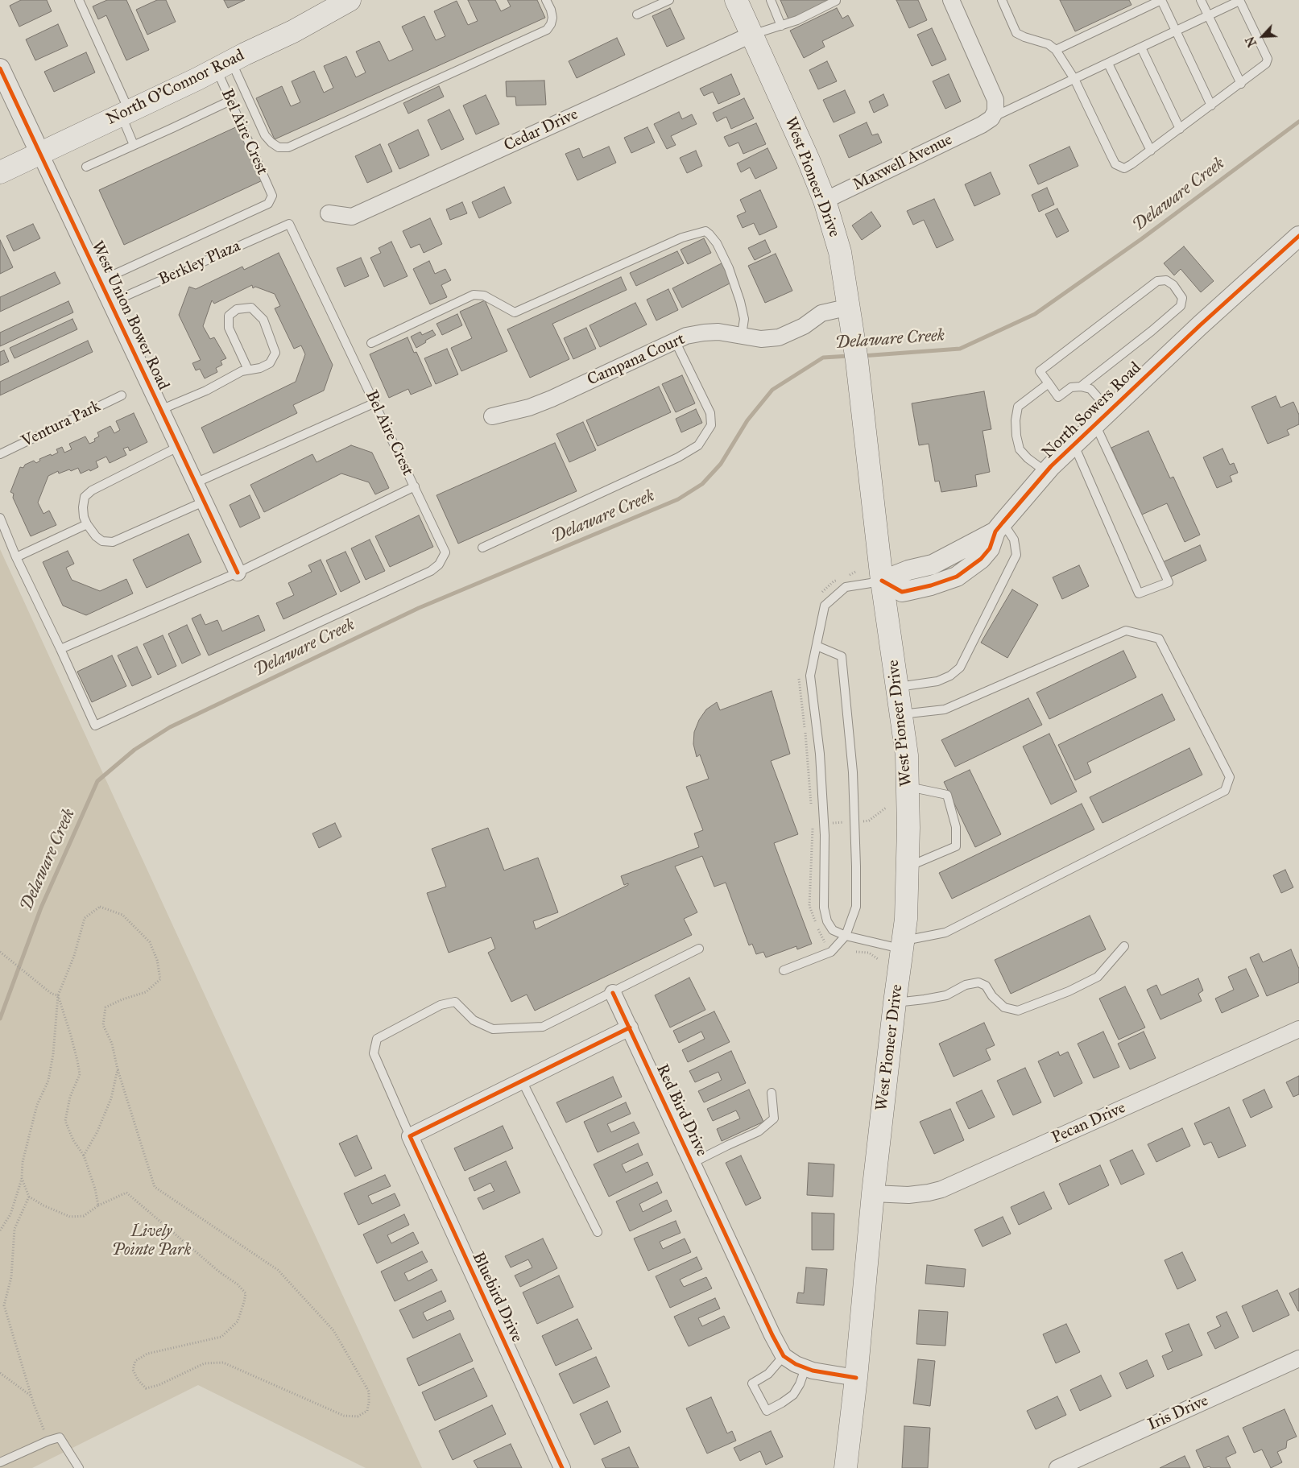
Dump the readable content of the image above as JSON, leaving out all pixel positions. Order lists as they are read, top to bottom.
{
  "streets": {
    "main road": ["North O'Connor Road", "West Pioneer Drive"],
    "street": [
      "Cedar Drive",
      "Maxwell Avenue",
      "West Union Bower Road",
      "Campana Court",
      "North Sowers Road",
      "Red Bird Drive",
      "Pecan Drive",
      "Bluebird Drive",
      "Iris Drive"
    ],
    "lane": ["Bel Aire Crest", "Berkley Plaza", "Ventura Park"]
  },
  "crossings": [
    ["North O'Connor Road", "Bel Aire Crest"],
    ["North O'Connor Road", "West Union Bower Road"],
    ["Cedar Drive", "West Pioneer Drive"],
    ["Bel Aire Crest", "Berkley Plaza"],
    ["Bel Aire Crest", "West Union Bower Road"],
    ["Maxwell Avenue", "West Pioneer Drive"],
    ["West Pioneer Drive", "Campana Court"],
    ["West Pioneer Drive", "North Sowers Road"],
    ["West Pioneer Drive", "Pecan Drive"],
    ["Berkley Plaza", "West Union Bower Road"]
  ],
  "water": ["Delaware Creek"],
  "parks": ["Lively Pointe Park"],
  "north": "bottom left"
}
